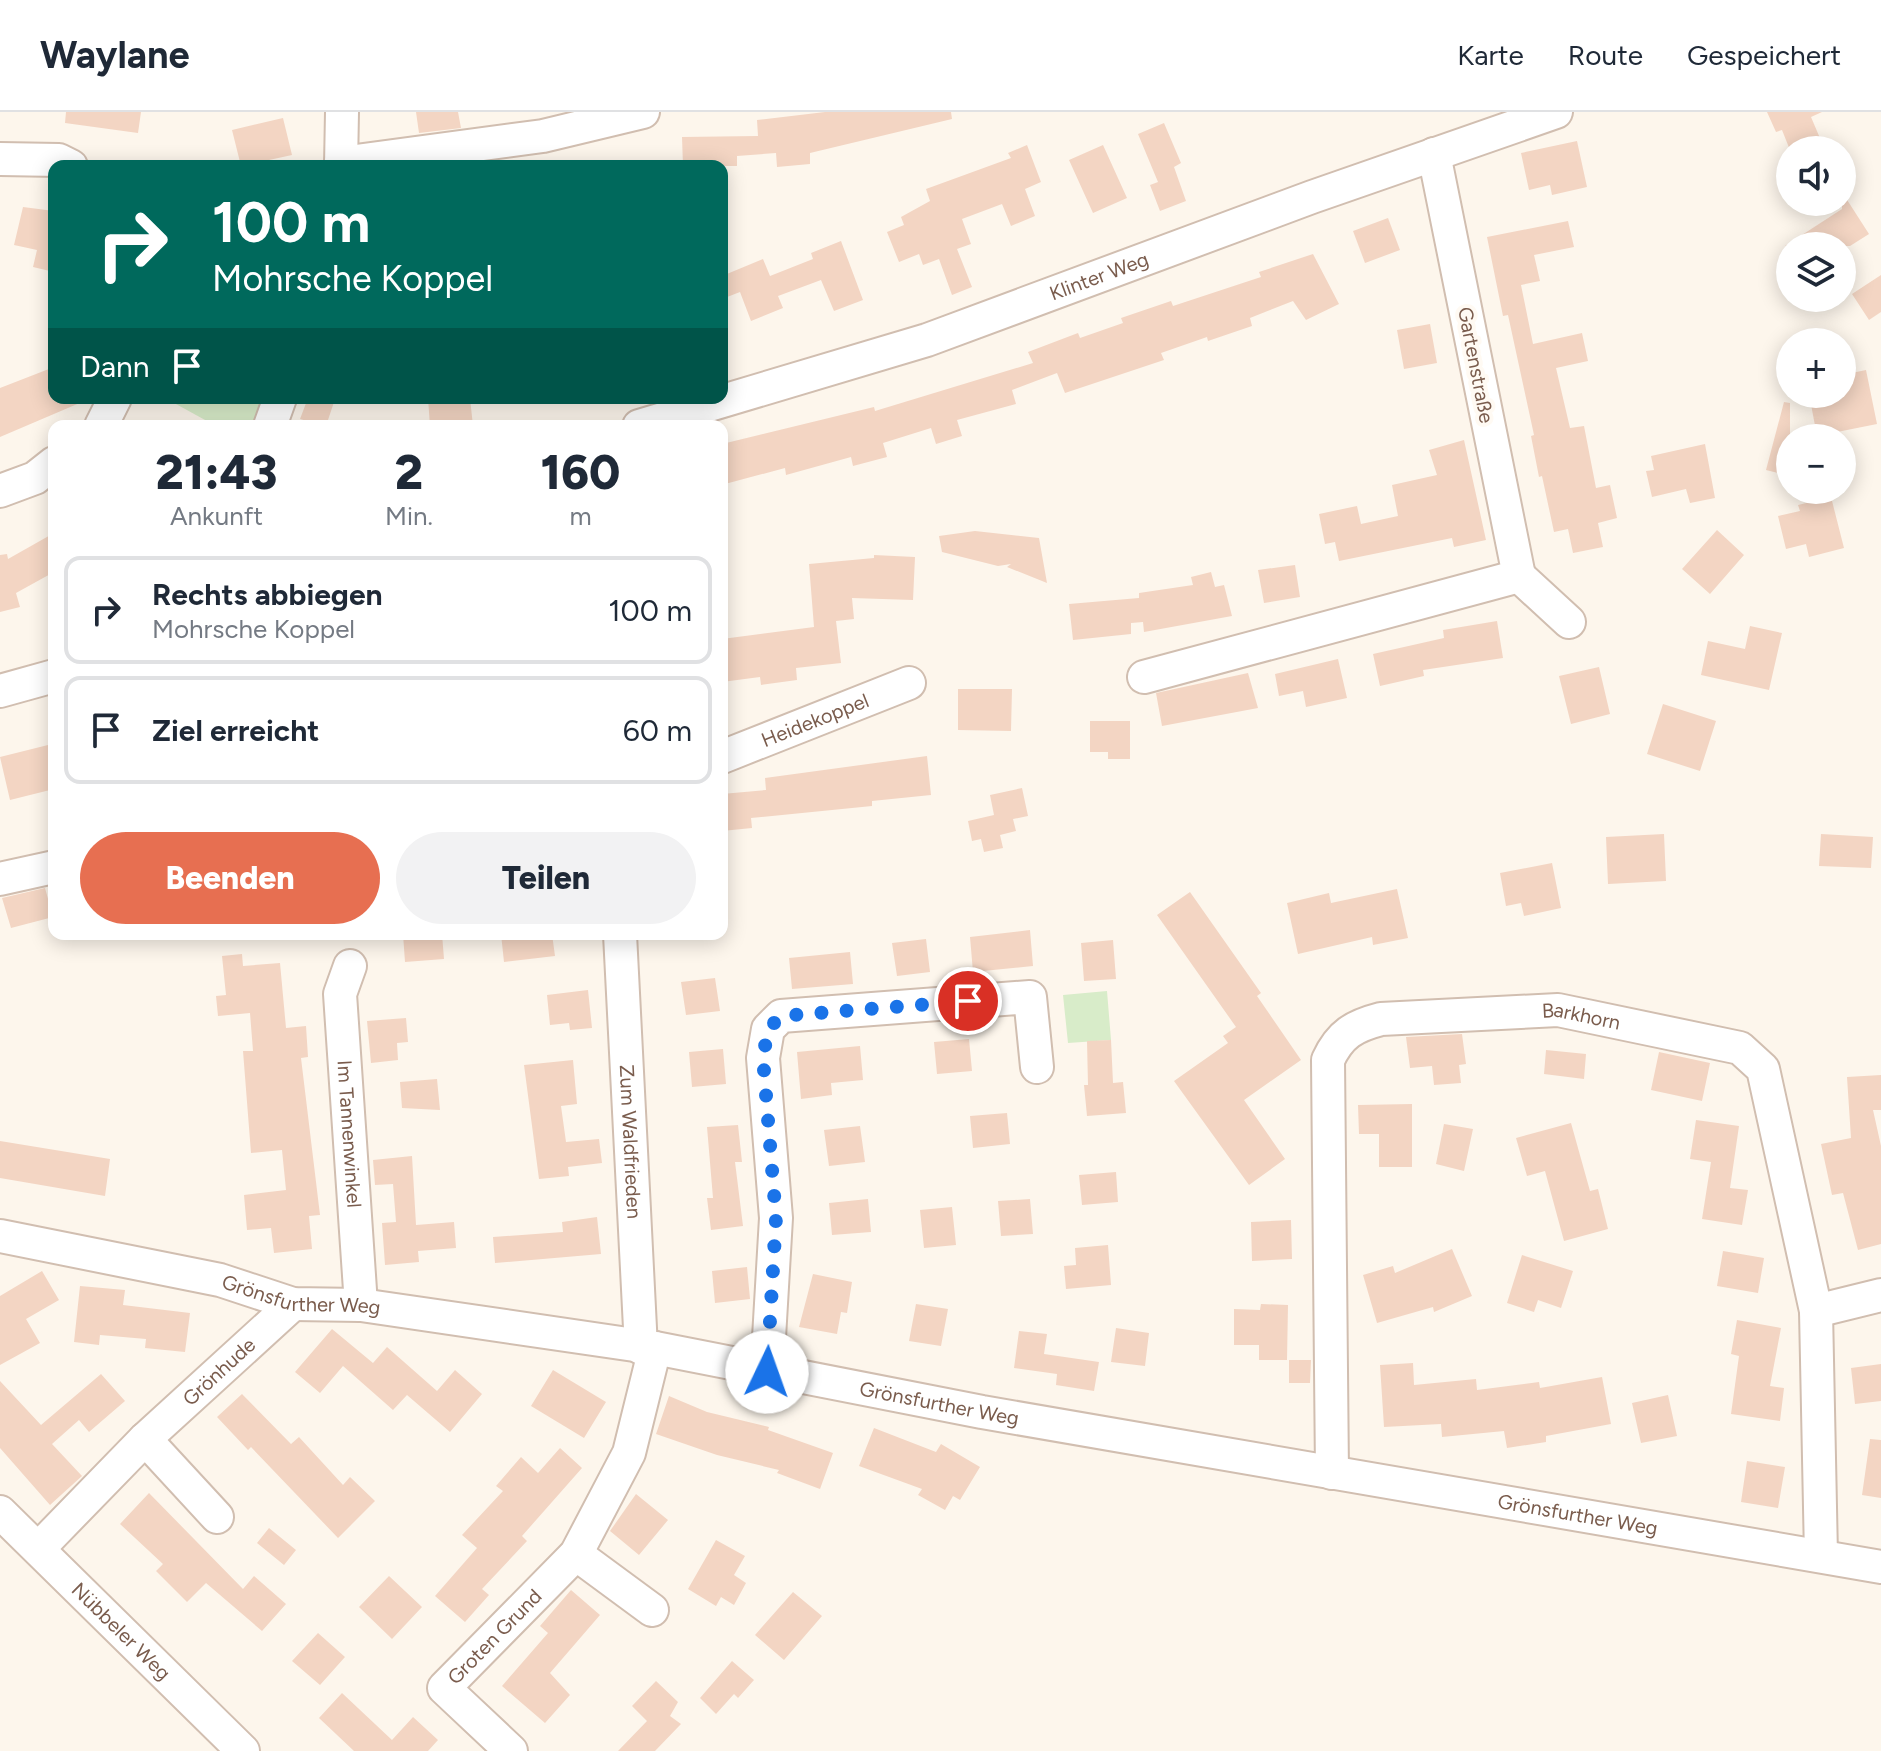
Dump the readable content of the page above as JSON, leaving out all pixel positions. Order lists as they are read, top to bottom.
{
  "streets": {
    "street": [
      "Klinter Weg",
      "Gartenstraße",
      "Heidekoppel",
      "Barkhorn",
      "Im Tannenwinkel",
      "Zum Waldfrieden",
      "Grönsfurther Weg",
      "Grönhude",
      "Nübbeler Weg",
      "Groten Grund"
    ]
  },
  "crossings": [
    ["Klinter Weg", "Gartenstraße"],
    ["Barkhorn", "Grönsfurther Weg"],
    ["Im Tannenwinkel", "Grönsfurther Weg"],
    ["Zum Waldfrieden", "Grönsfurther Weg"],
    ["Zum Waldfrieden", "Groten Grund"],
    ["Grönsfurther Weg", "Grönhude"],
    ["Grönsfurther Weg", "Groten Grund"],
    ["Grönhude", "Nübbeler Weg"]
  ],
  "page": {
    "header": "Waylane",
    "nav": ["Karte", "Route", "Gespeichert"],
    "map_buttons": ["+", "−"],
    "turn": ["100 m", "Mohrsche Koppel"],
    "then": "Dann",
    "eta": [
      "21:43",
      "Ankunft",
      "2",
      "Min.",
      "160",
      "m"
    ],
    "list": [
      {
        "name": "Rechts abbiegen",
        "note": "Mohrsche Koppel",
        "value": "100 m"
      },
      {
        "name": "Ziel erreicht",
        "value": "60 m"
      }
    ],
    "buttons": ["Beenden", "Teilen"]
  }
}
